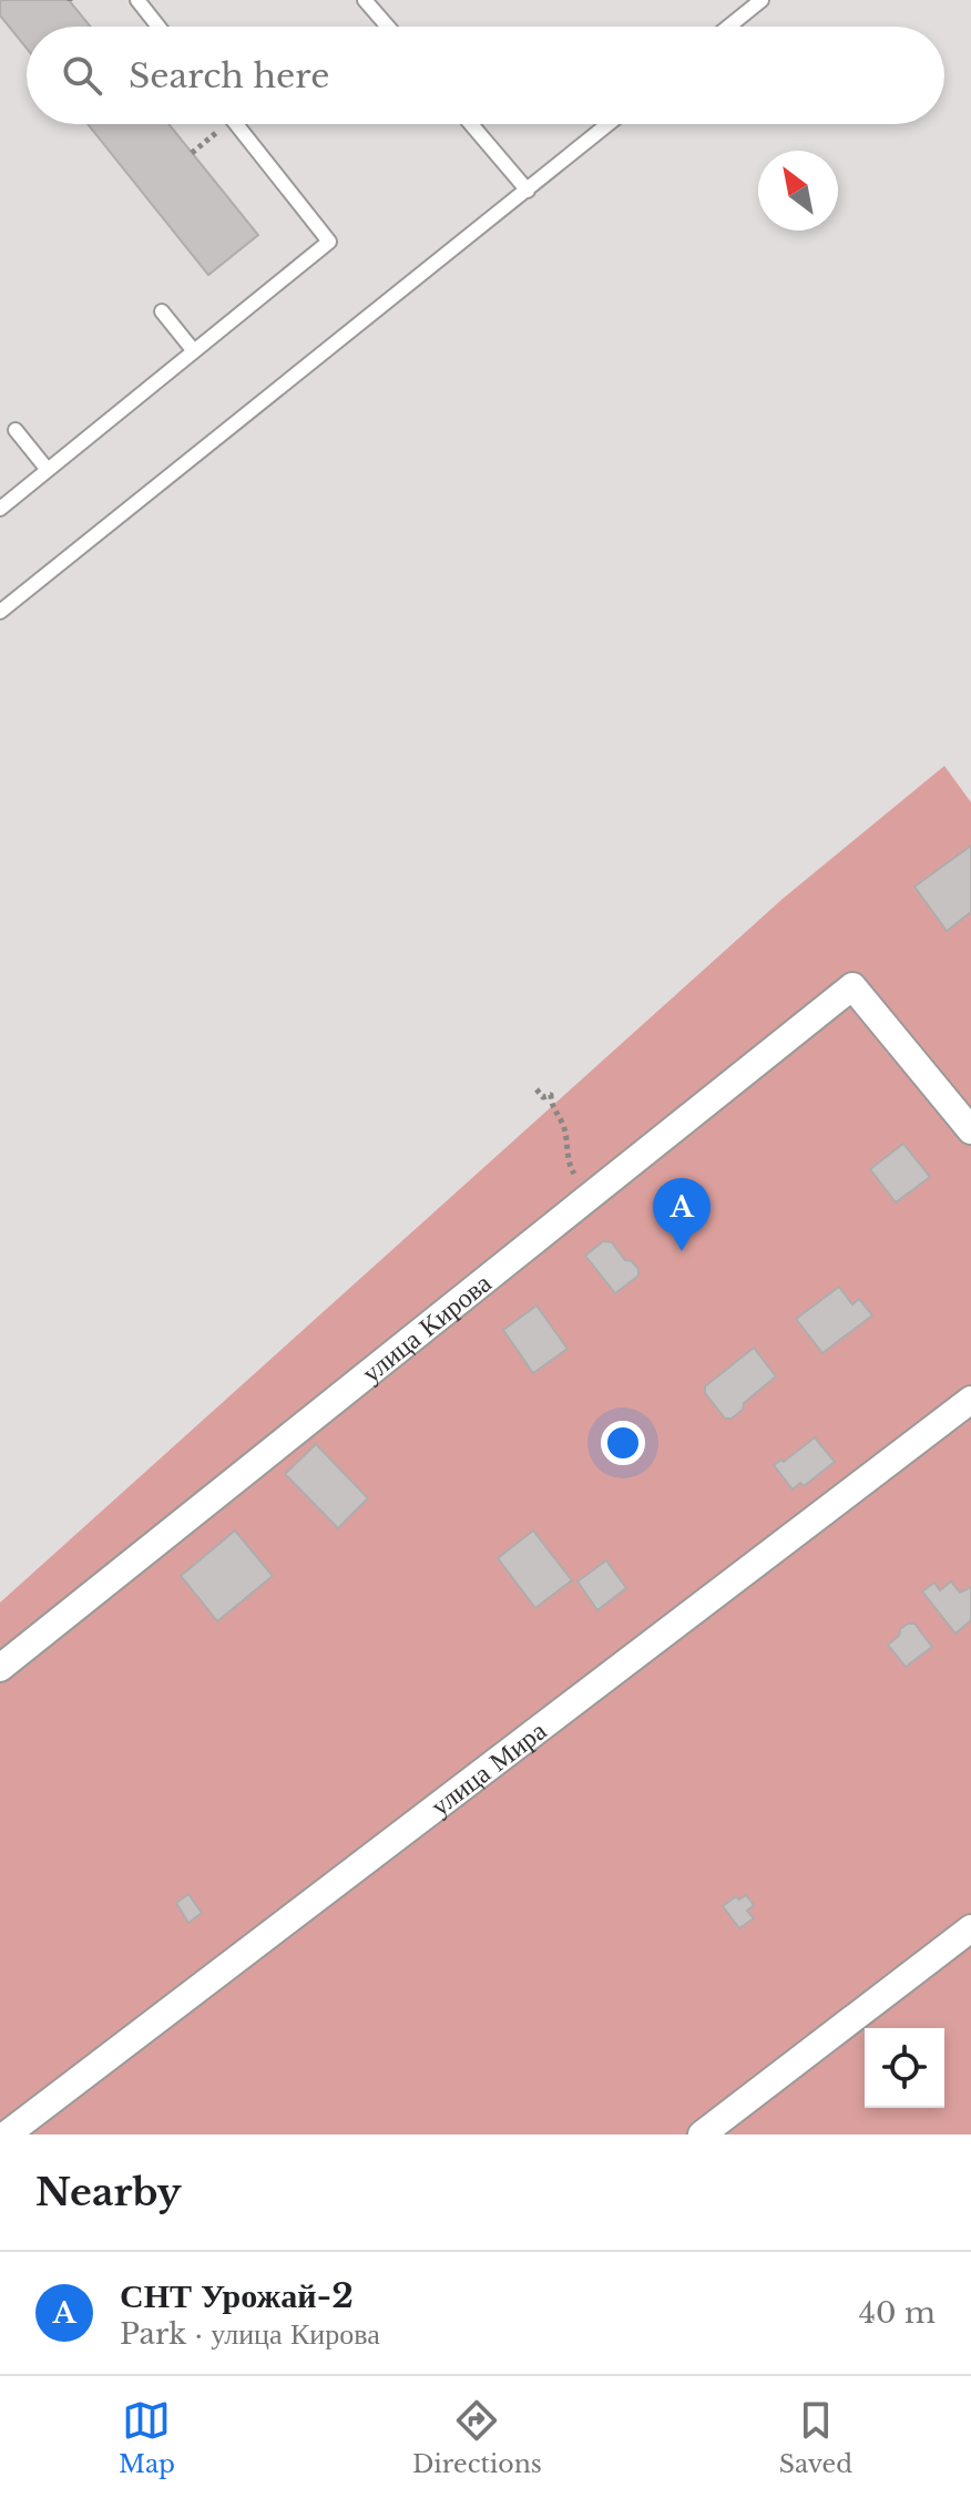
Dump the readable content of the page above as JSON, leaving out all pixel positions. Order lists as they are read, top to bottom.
{
  "streets": {
    "street": ["улица Кирова", "улица Мира"]
  },
  "north": "top left",
  "page": {
    "search": "Search here",
    "pins": "A",
    "heading": "Nearby",
    "list": [
      {
        "mark": "A",
        "name": "СНТ Урожай-2",
        "note": "Park · улица Кирова",
        "value": "40 m"
      }
    ],
    "nav": ["Map", "Directions", "Saved"]
  }
}
